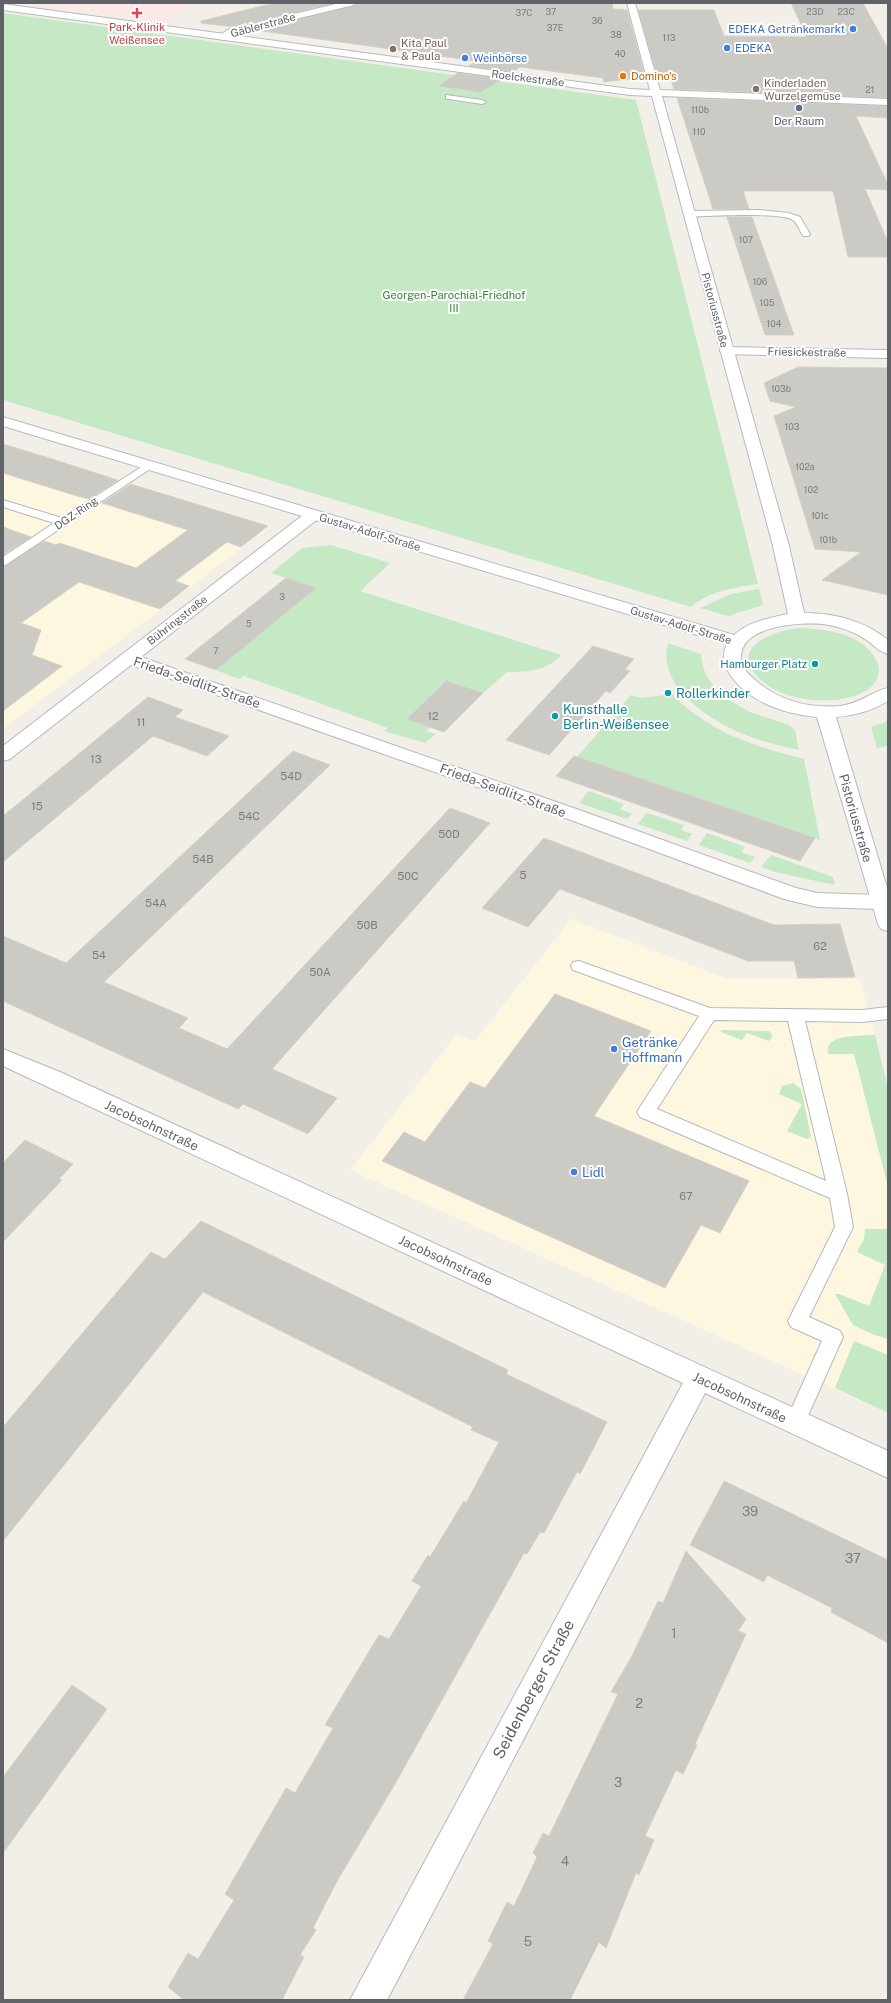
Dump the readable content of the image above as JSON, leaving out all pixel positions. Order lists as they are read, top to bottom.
{
  "streets": {
    "street": [
      "Gäblerstraße",
      "Roelckestraße",
      "Pistoriusstraße",
      "Friesickestraße",
      "Gustav-Adolf-Straße",
      "Bühringstraße",
      "Frieda-Seidlitz-Straße",
      "Jacobsohnstraße",
      "Seidenberger Straße"
    ],
    "lane": ["DGZ-Ring"]
  },
  "crossings": [
    ["Gäblerstraße", "Roelckestraße"],
    ["Roelckestraße", "Pistoriusstraße"],
    ["Pistoriusstraße", "Friesickestraße"],
    ["Pistoriusstraße", "Frieda-Seidlitz-Straße"],
    ["DGZ-Ring", "Gustav-Adolf-Straße"],
    ["Gustav-Adolf-Straße", "Bühringstraße"],
    ["Bühringstraße", "Frieda-Seidlitz-Straße"],
    ["Jacobsohnstraße", "Seidenberger Straße"]
  ],
  "parks": ["Georgen-Parochial-Friedhof III"],
  "places": {
    "health": ["Park-Klinik Weißensee"],
    "other": [
      "EDEKA Getränkemarkt",
      "EDEKA",
      "Kita Paul & Paula",
      "Weinbörse",
      "Domino's",
      "Kinderladen Wurzelgemüse",
      "Der Raum",
      "Hamburger Platz",
      "Rollerkinder",
      "Kunsthalle Berlin-Weißensee",
      "Getränke Hoffmann",
      "Lidl"
    ]
  },
  "house_numbers": [
    "37",
    "23D",
    "23C",
    "37C",
    "36",
    "37E",
    "38",
    "113",
    "40",
    "21",
    "110b",
    "110",
    "107",
    "106",
    "105",
    "104",
    "103b",
    "103",
    "102a",
    "102",
    "101c",
    "101b",
    "3",
    "5",
    "7",
    "12",
    "11",
    "13",
    "54D",
    "15",
    "54C",
    "50D",
    "54B",
    "5",
    "50C",
    "54A",
    "50B",
    "62",
    "54",
    "50A",
    "67",
    "39",
    "37",
    "1",
    "2",
    "3",
    "4",
    "5"
  ]
}
